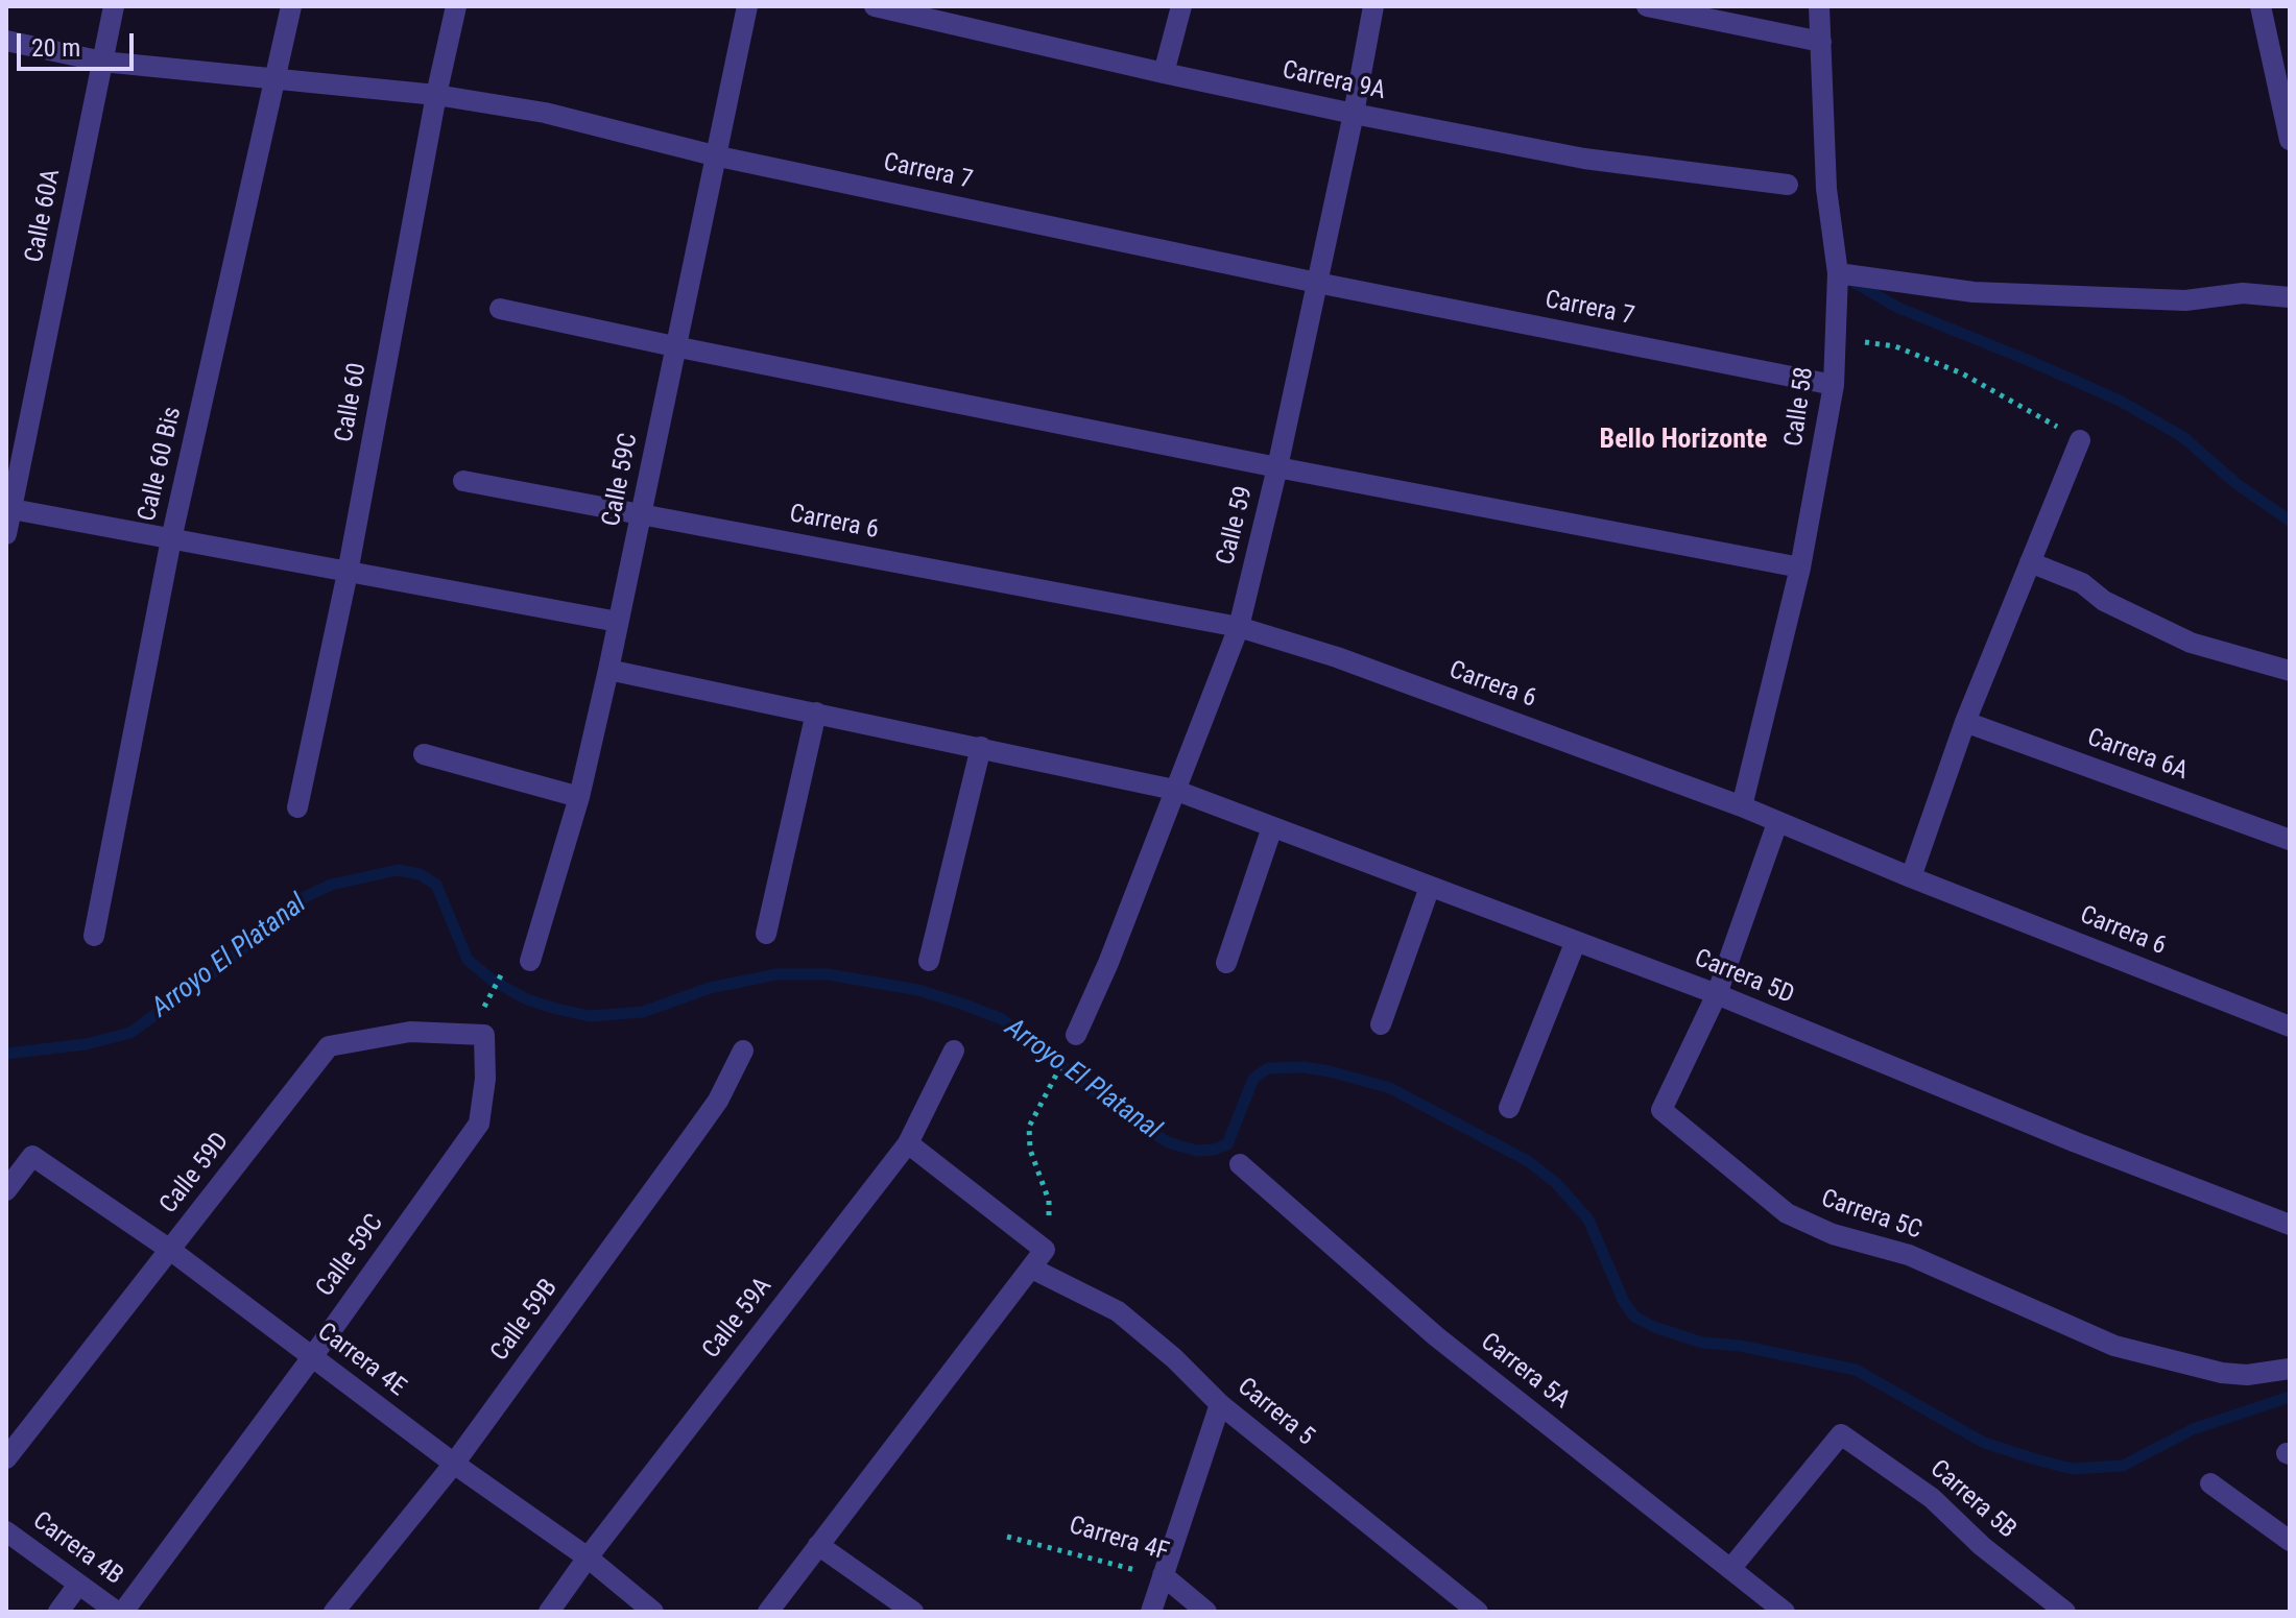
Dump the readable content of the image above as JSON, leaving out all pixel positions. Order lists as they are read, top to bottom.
{
  "streets": {
    "street": [
      "Carrera 9A",
      "Carrera 7",
      "Calle 60A",
      "Calle 60",
      "Calle 58",
      "Calle 60 Bis",
      "Calle 59C",
      "Carrera 6",
      "Calle 59",
      "Carrera 6A",
      "Carrera 5D",
      "Calle 59D",
      "Carrera 5C",
      "Calle 59A",
      "Calle 59B",
      "Carrera 4E",
      "Carrera 5A",
      "Carrera 5",
      "Carrera 5B",
      "Carrera 4F",
      "Carrera 4B"
    ]
  },
  "crossings": [
    ["Carrera 9A", "Calle 59"],
    ["Carrera 7", "Calle 60A"],
    ["Carrera 7", "Calle 60"],
    ["Carrera 7", "Calle 58"],
    ["Carrera 7", "Calle 60 Bis"],
    ["Carrera 7", "Calle 59C"],
    ["Carrera 7", "Calle 59"],
    ["Calle 58", "Carrera 6"],
    ["Calle 59C", "Carrera 6"],
    ["Calle 59C", "Carrera 5D"],
    ["Calle 59C", "Calle 59D"],
    ["Calle 59C", "Carrera 4E"],
    ["Carrera 6", "Calle 59"],
    ["Carrera 6", "Carrera 5C"],
    ["Calle 59", "Carrera 5D"],
    ["Carrera 5D", "Carrera 5C"],
    ["Calle 59D", "Carrera 4E"],
    ["Calle 59A", "Carrera 4E"],
    ["Calle 59B", "Carrera 4E"],
    ["Carrera 5A", "Carrera 5B"]
  ],
  "districts": ["Bello Horizonte"],
  "water": ["Arroyo El Platanal"],
  "scale_bar": "20 m"
}
